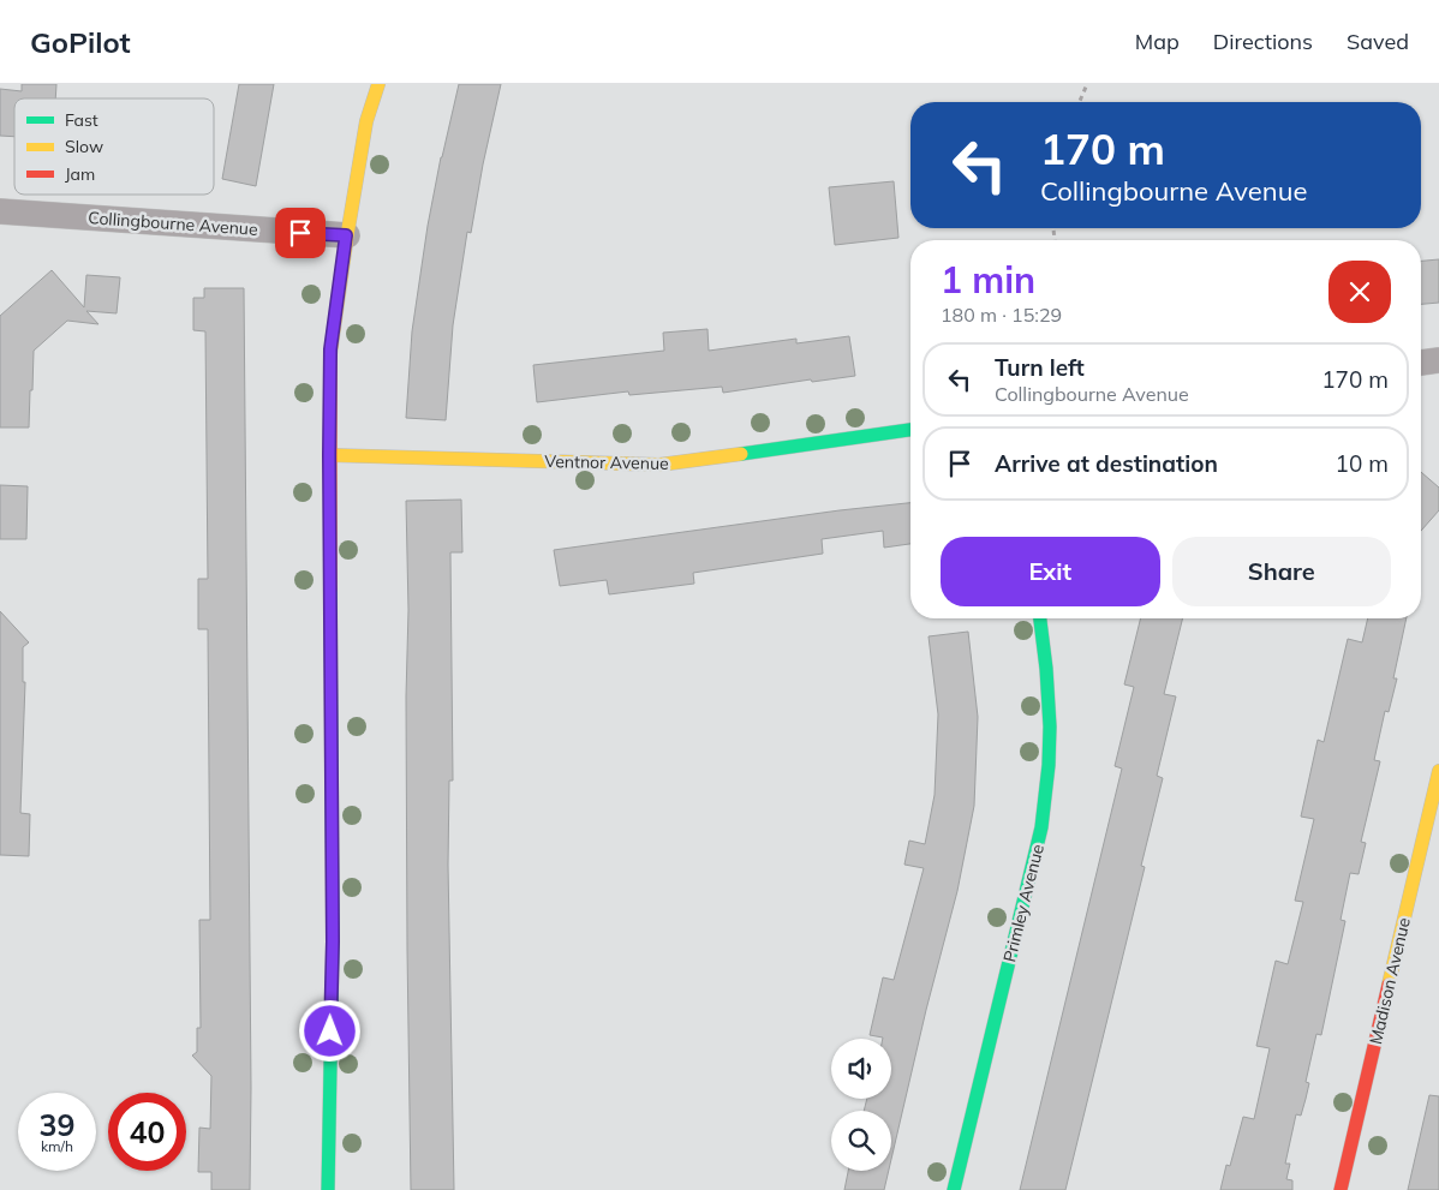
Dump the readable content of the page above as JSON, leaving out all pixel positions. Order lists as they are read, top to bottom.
{
  "streets": {
    "street": [
      "Collingbourne Avenue",
      "Ventnor Avenue",
      "Primley Avenue",
      "Madison Avenue"
    ]
  },
  "legend": ["Fast", "Slow", "Jam"],
  "page": {
    "header": "GoPilot",
    "nav": ["Map", "Directions", "Saved"],
    "turn": ["170 m", "Collingbourne Avenue"],
    "heading": ["1 min", "180 m · 15:29"],
    "list": [
      {
        "name": "Turn left",
        "note": "Collingbourne Avenue",
        "value": "170 m"
      },
      {
        "name": "Arrive at destination",
        "value": "10 m"
      }
    ],
    "buttons": ["Exit", "Share"],
    "speed": "39 km/h",
    "limit": "40"
  }
}
